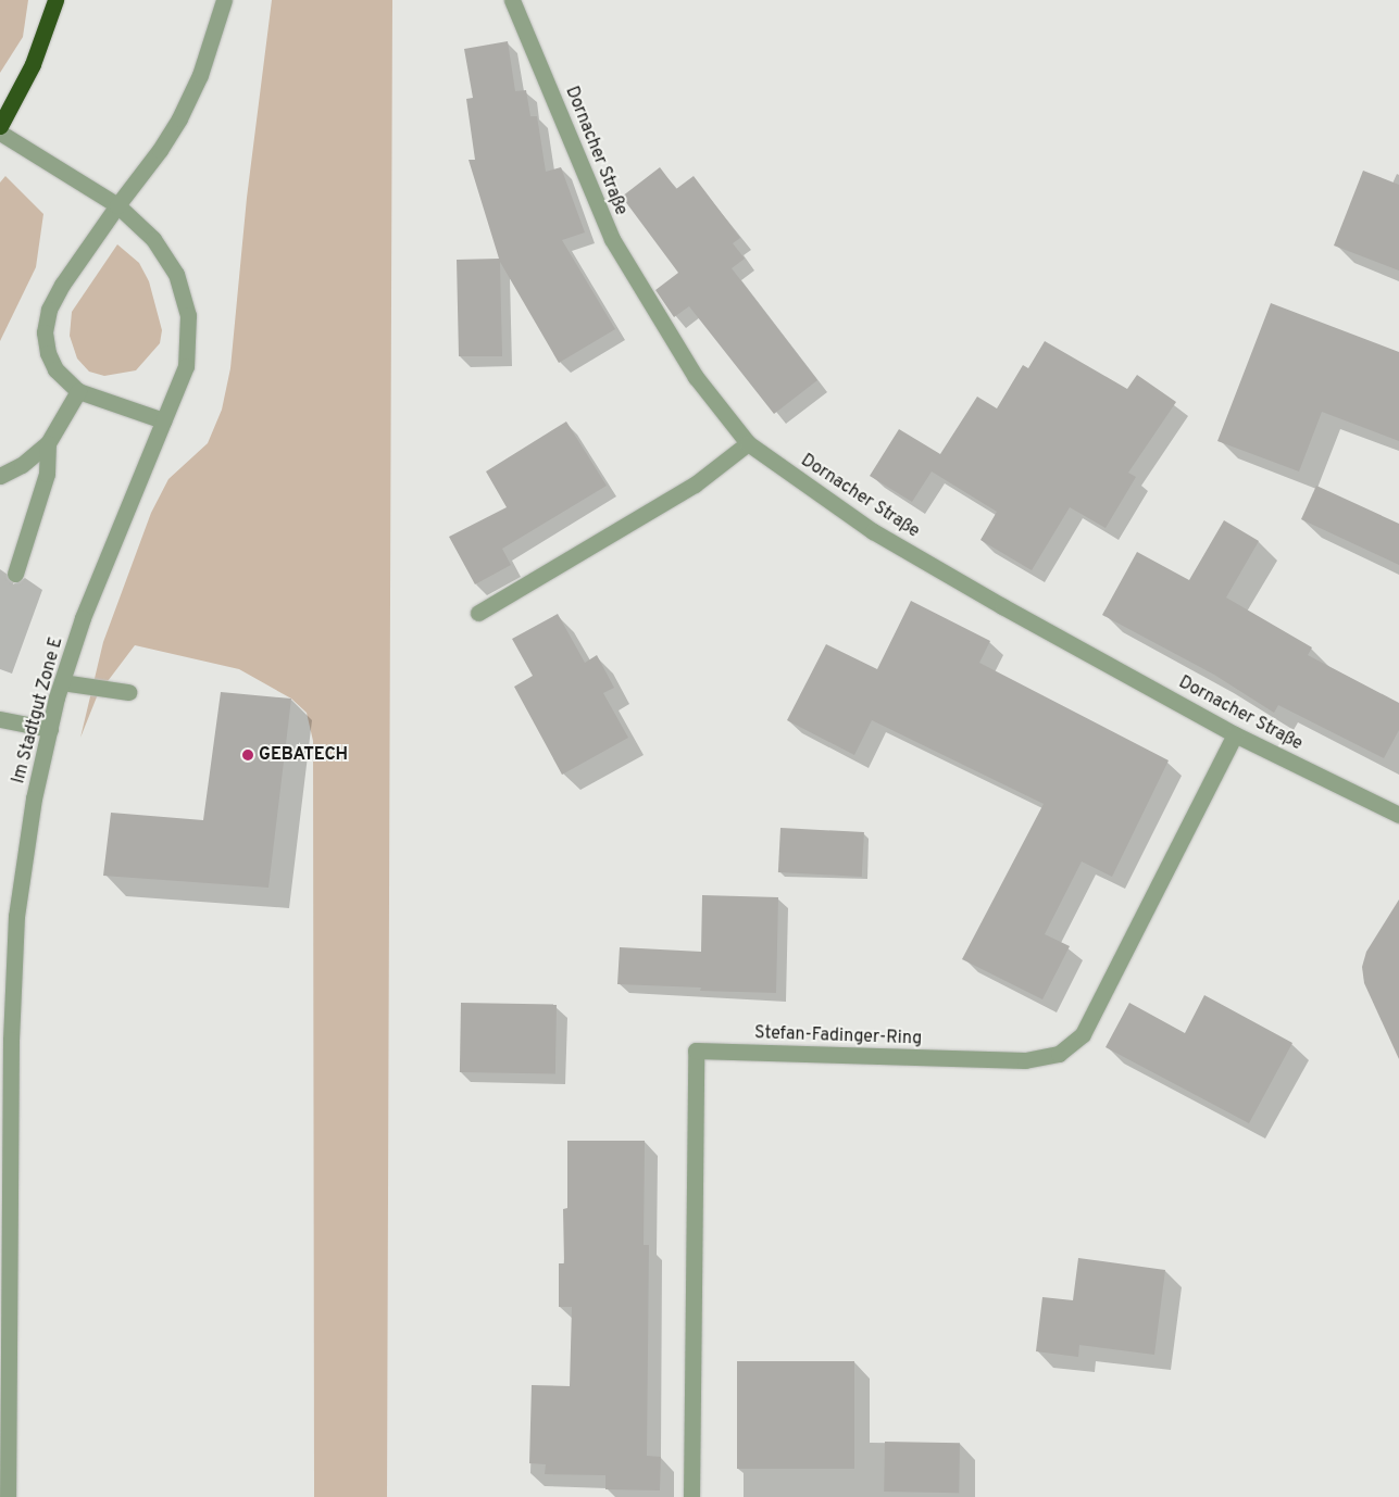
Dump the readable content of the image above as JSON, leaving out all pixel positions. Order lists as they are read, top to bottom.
{
  "streets": {
    "street": ["Dornacher Straße", "Im Stadtgut Zone E", "Stefan-Fadinger-Ring"]
  },
  "crossings": [
    ["Dornacher Straße", "Stefan-Fadinger-Ring"]
  ],
  "places": ["GEBATECH"]
}
